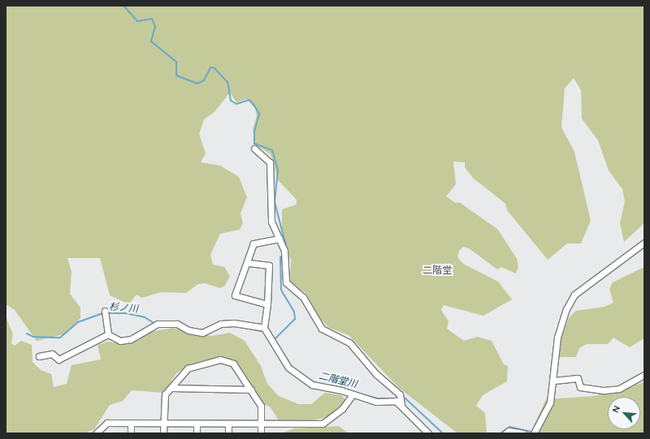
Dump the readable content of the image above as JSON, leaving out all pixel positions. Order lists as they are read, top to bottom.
{
  "districts": ["二階堂"],
  "water": ["杉ノ川", "二階堂川"],
  "north": "top left"
}
